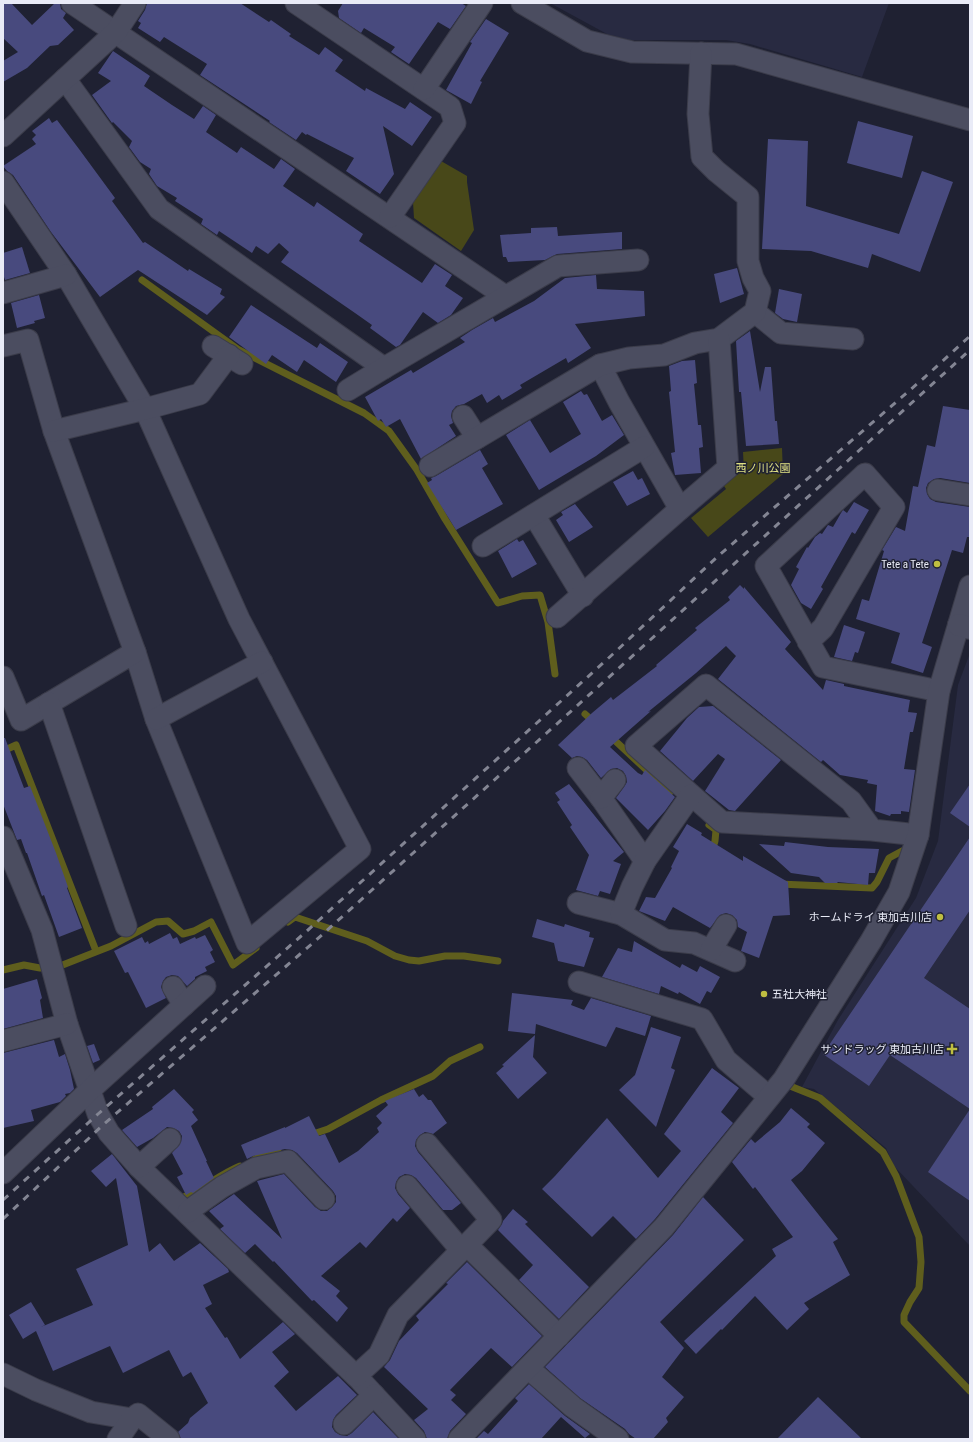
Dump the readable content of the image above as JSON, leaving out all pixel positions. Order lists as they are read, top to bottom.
{
  "parks": ["西ノ川公園"],
  "places": {
    "other": ["Tete a Tete", "ホームドライ 東加古川店", "五社大神社"],
    "health": ["サンドラッグ 東加古川店"]
  }
}
